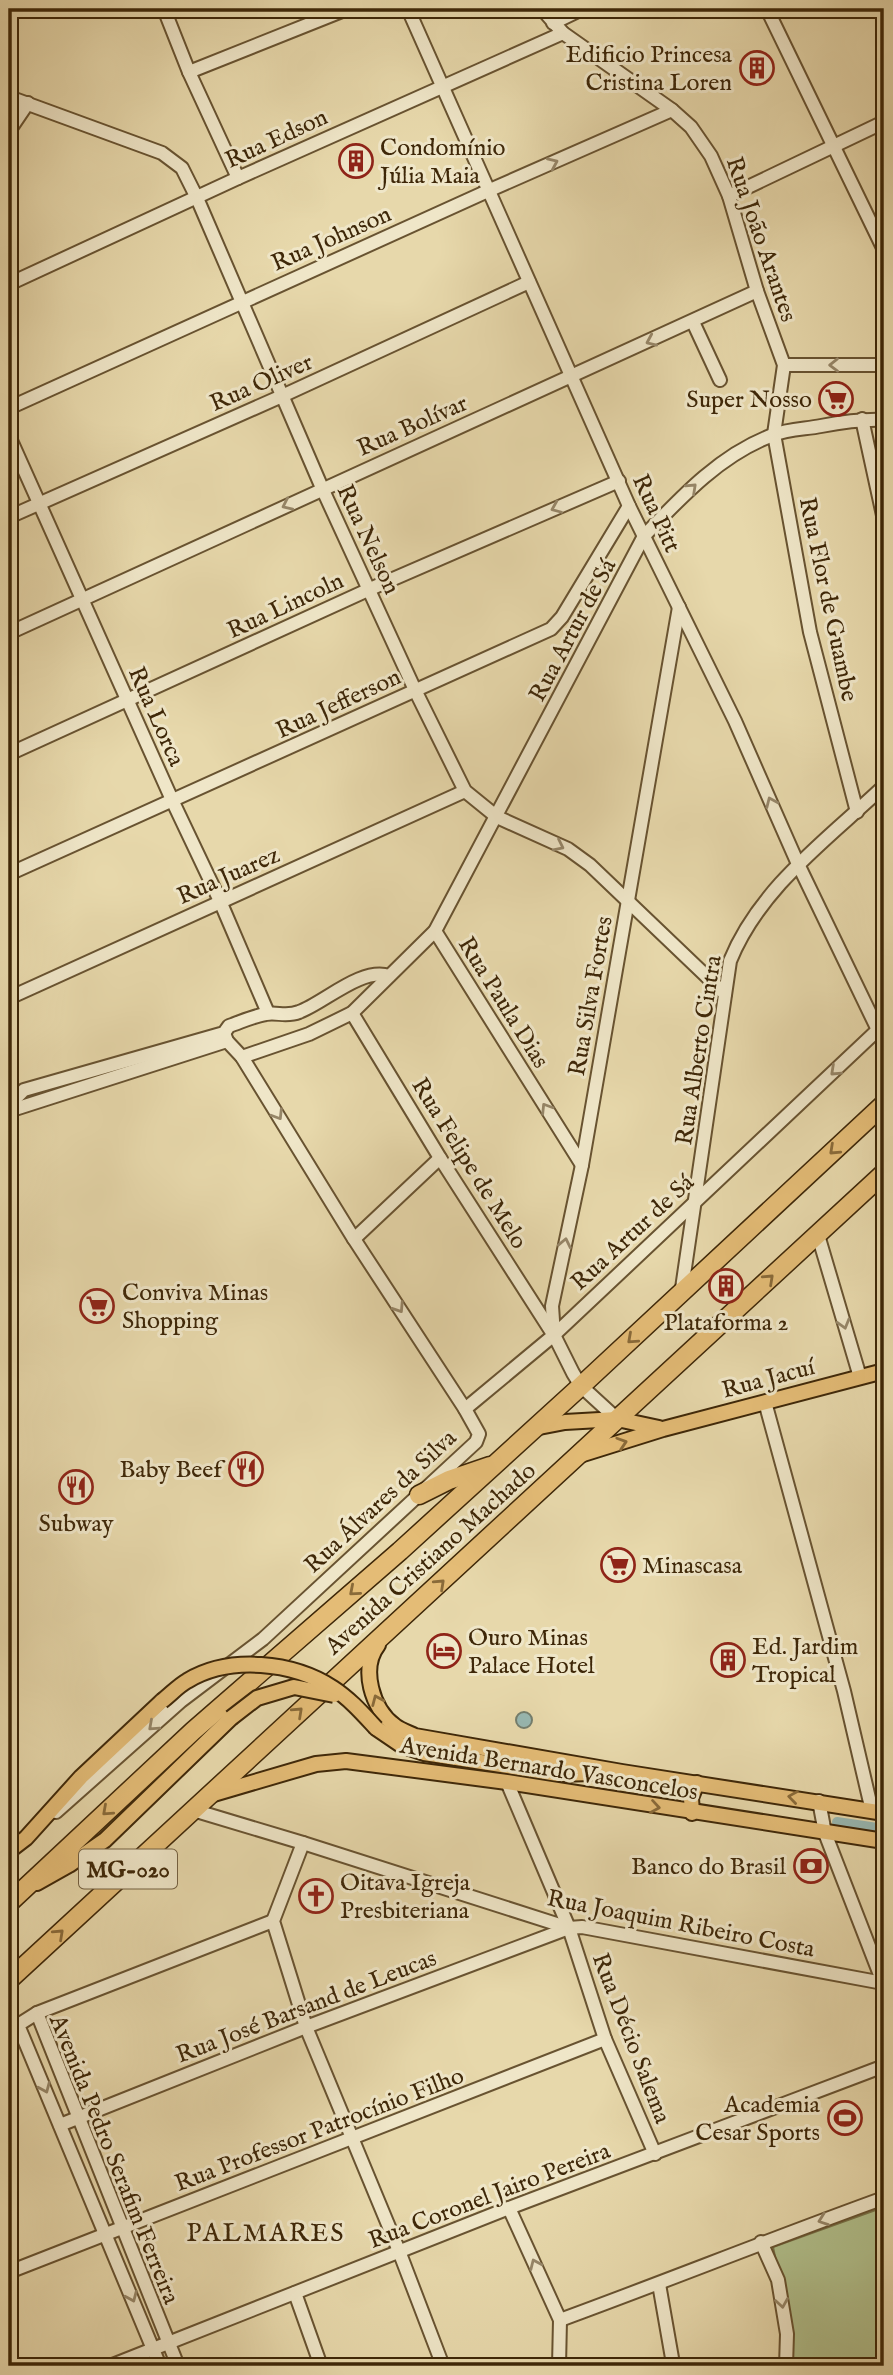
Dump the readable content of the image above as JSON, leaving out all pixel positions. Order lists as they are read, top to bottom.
{
  "streets": {
    "highway": ["Avenida Cristiano Machado", "MG-020"],
    "main road": ["Rua Jacuí", "Rua Álvares da Silva", "Avenida Bernardo Vasconcelos"],
    "street": [
      "Rua Edson",
      "Rua Johnson",
      "Rua João Arantes",
      "Rua Oliver",
      "Rua Bolívar",
      "Rua Pitt",
      "Rua Nelson",
      "Rua Flor de Guambe",
      "Rua Lincoln",
      "Rua Artur de Sá",
      "Rua Jefferson",
      "Rua Lorca",
      "Rua Juarez",
      "Rua Silva Fortes",
      "Rua Paula Dias",
      "Rua Alberto Cintra",
      "Rua Felipe de Melo",
      "Rua Joaquim Ribeiro Costa",
      "Rua José Barsand de Leucas",
      "Rua Décio Salema",
      "Rua Professor Patrocínio Filho",
      "Avenida Pedro Serafim Ferreira",
      "Rua Coronel Jairo Pereira"
    ]
  },
  "crossings": [
    ["Rua Edson", "Rua João Arantes"],
    ["Rua Edson", "Rua Pitt"],
    ["Rua Edson", "Rua Nelson"],
    ["Rua Johnson", "Rua João Arantes"],
    ["Rua Johnson", "Rua Pitt"],
    ["Rua Johnson", "Rua Nelson"],
    ["Rua João Arantes", "Rua Bolívar"],
    ["Rua João Arantes", "Rua Flor de Guambe"],
    ["Rua João Arantes", "Rua Artur de Sá"],
    ["Rua Oliver", "Rua Pitt"],
    ["Rua Oliver", "Rua Nelson"],
    ["Rua Oliver", "Rua Lorca"],
    ["Rua Bolívar", "Rua Pitt"],
    ["Rua Bolívar", "Rua Nelson"],
    ["Rua Bolívar", "Rua Lorca"],
    ["Rua Pitt", "Rua Lincoln"],
    ["Rua Pitt", "Rua Artur de Sá"],
    ["Rua Pitt", "Rua Jefferson"],
    ["Rua Pitt", "Rua Silva Fortes"],
    ["Rua Pitt", "Rua Alberto Cintra"],
    ["Rua Nelson", "Rua Lincoln"],
    ["Rua Nelson", "Rua Artur de Sá"],
    ["Rua Nelson", "Rua Jefferson"],
    ["Rua Nelson", "Rua Juarez"],
    ["Rua Nelson", "Rua Silva Fortes"],
    ["Rua Nelson", "Rua Alberto Cintra"],
    ["Rua Flor de Guambe", "Rua Artur de Sá"],
    ["Rua Flor de Guambe", "Rua Alberto Cintra"],
    ["Rua Lincoln", "Rua Lorca"],
    ["Rua Artur de Sá", "Rua Silva Fortes"],
    ["Rua Artur de Sá", "Rua Paula Dias"],
    ["Rua Artur de Sá", "Rua Alberto Cintra"],
    ["Rua Artur de Sá", "Rua Felipe de Melo"],
    ["Rua Artur de Sá", "Rua Álvares da Silva"],
    ["Rua Jefferson", "Rua Lorca"],
    ["Rua Lorca", "Rua Juarez"],
    ["Rua Silva Fortes", "Rua Paula Dias"],
    ["Rua Silva Fortes", "Rua Felipe de Melo"],
    ["Rua Silva Fortes", "Avenida Cristiano Machado"],
    ["Rua Alberto Cintra", "Avenida Cristiano Machado"],
    ["Rua Jacuí", "Avenida Cristiano Machado"],
    ["Avenida Cristiano Machado", "Avenida Bernardo Vasconcelos"],
    ["Avenida Cristiano Machado", "Rua Joaquim Ribeiro Costa"],
    ["Avenida Bernardo Vasconcelos", "Rua Décio Salema"],
    ["Rua Joaquim Ribeiro Costa", "Rua José Barsand de Leucas"],
    ["Rua Joaquim Ribeiro Costa", "Rua Décio Salema"],
    ["Rua José Barsand de Leucas", "Rua Décio Salema"],
    ["Rua José Barsand de Leucas", "Avenida Pedro Serafim Ferreira"],
    ["Rua Décio Salema", "Rua Professor Patrocínio Filho"],
    ["Rua Décio Salema", "Rua Coronel Jairo Pereira"],
    ["Rua Professor Patrocínio Filho", "Avenida Pedro Serafim Ferreira"],
    ["Avenida Pedro Serafim Ferreira", "Rua Coronel Jairo Pereira"]
  ],
  "one_way": ["Rua Bolívar", "Rua Lincoln", "Rua Paula Dias"],
  "districts": ["PALMARES"],
  "places": {
    "building": [
      "Edificio Princesa Cristina Loren",
      "Condomínio Júlia Maia",
      "Plataforma 2",
      "Ed. Jardim Tropical"
    ],
    "supermarket": ["Super Nosso", "Conviva Minas Shopping", "Minascasa"],
    "restaurant": ["Baby Beef", "Subway"],
    "hotel": ["Ouro Minas Palace Hotel"],
    "bank": ["Banco do Brasil"],
    "church": ["Oitava Igreja Presbiteriana"],
    "sports": ["Academia Cesar Sports"]
  }
}
